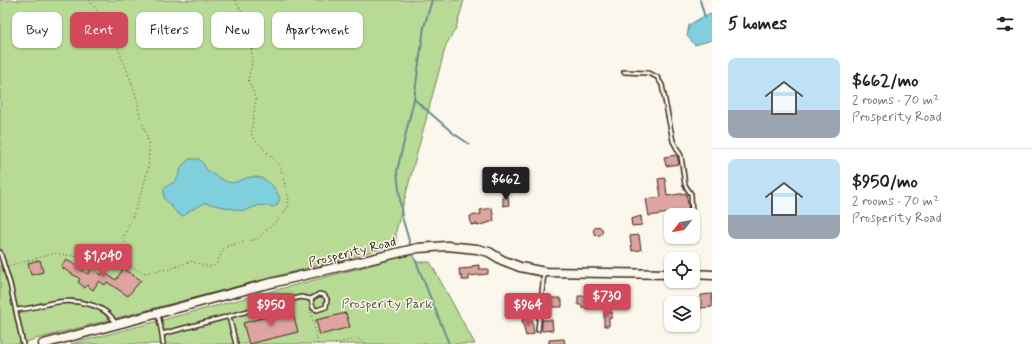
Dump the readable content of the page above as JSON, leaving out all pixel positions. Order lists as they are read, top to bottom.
{
  "streets": {
    "street": ["Prosperity Road"]
  },
  "parks": ["Prosperity Park"],
  "north": "bottom left",
  "page": {
    "heading": "5 homes",
    "chip": [
      "Buy",
      "Rent",
      "Filters",
      "New",
      "Apartment"
    ],
    "list": [
      {
        "name": "$662/mo",
        "note": "2 rooms · 70 m² · Prosperity Road"
      },
      {
        "name": "$950/mo",
        "note": "2 rooms · 70 m² · Prosperity Road"
      }
    ],
    "price": [
      "$662",
      "$1,040",
      "$730",
      "$950",
      "$964"
    ]
  }
}
